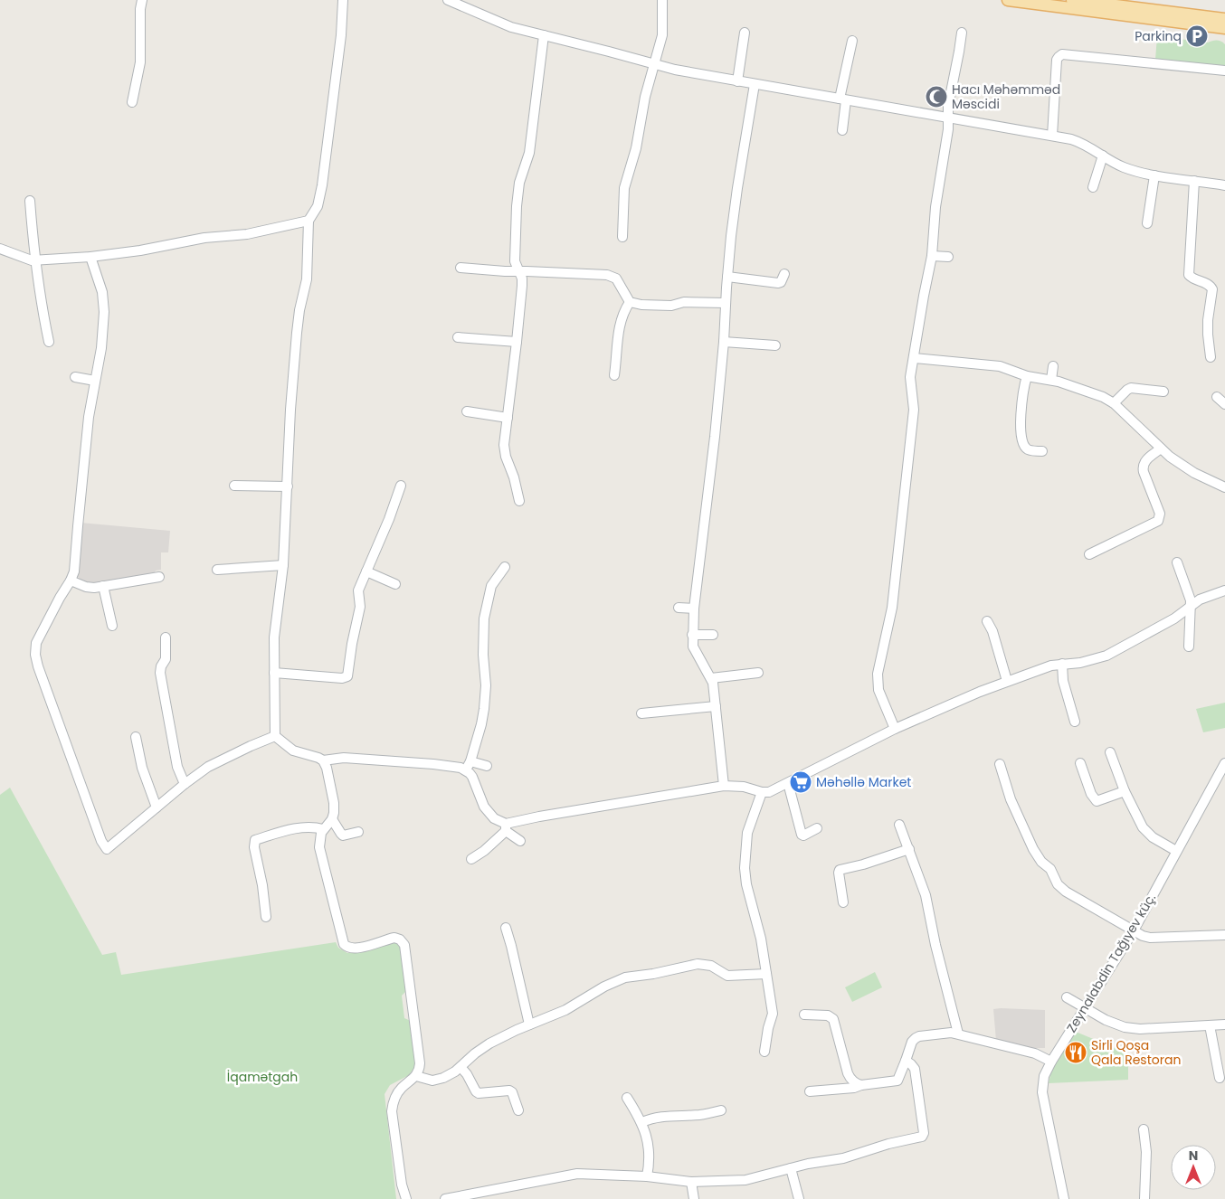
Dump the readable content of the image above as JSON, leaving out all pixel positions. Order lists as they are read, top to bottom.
{
  "streets": {
    "street": ["Zeynalabdin Tağıyev küç."]
  },
  "parks": ["İqamətgah"],
  "places": {
    "parking": ["Parkinq"],
    "mosque": ["Hacı Məhəmməd Məscidi"],
    "supermarket": ["Məhəllə Market"],
    "restaurant": ["Sirli Qoşa Qala Restoran"]
  },
  "north": "top"
}
